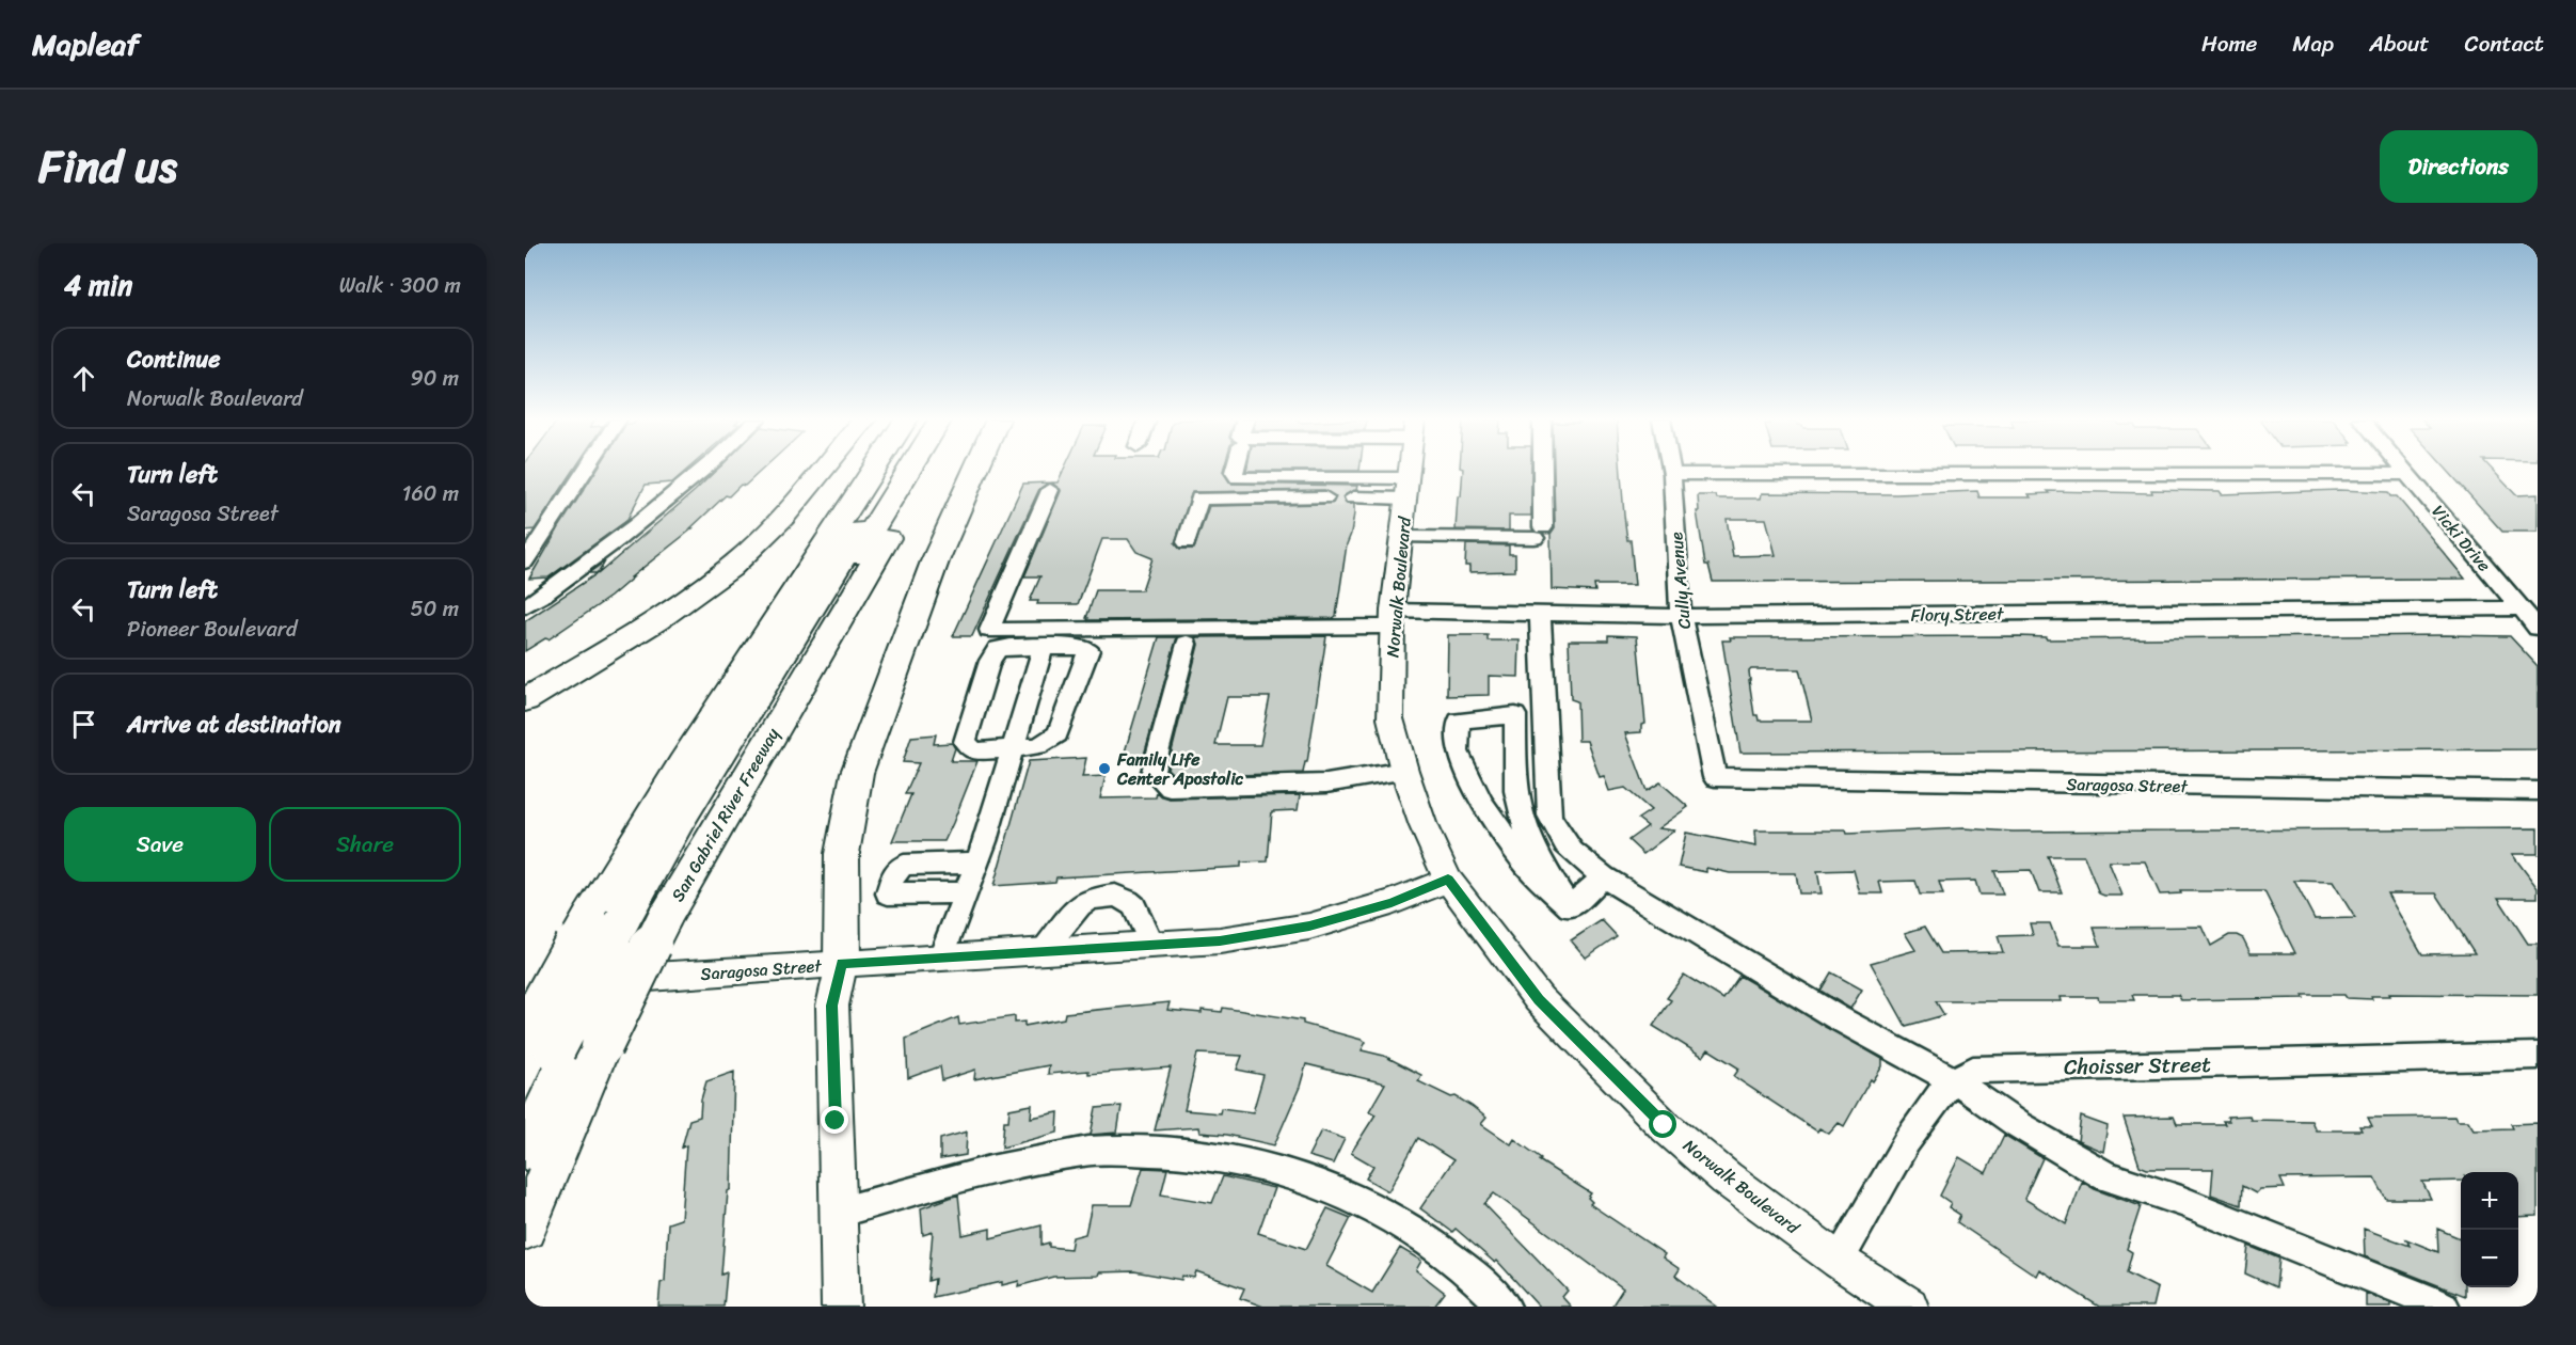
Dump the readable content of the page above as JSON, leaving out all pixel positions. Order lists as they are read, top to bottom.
{
  "streets": {
    "highway": ["San Gabriel River Freeway"],
    "main road": ["Norwalk Boulevard", "Saragosa Street"],
    "street": [
      "Vicki Drive",
      "Cully Avenue",
      "Flory Street",
      "Choisser Street"
    ]
  },
  "crossings": [
    ["Vicki Drive", "Flory Street"],
    ["Cully Avenue", "Flory Street"],
    ["Cully Avenue", "Saragosa Street"],
    ["Norwalk Boulevard", "Flory Street"],
    ["Norwalk Boulevard", "Saragosa Street"],
    ["Norwalk Boulevard", "Choisser Street"]
  ],
  "places": ["Family Life Center Apostolic"],
  "page": {
    "header": "Mapleaf",
    "nav": [
      "Home",
      "Map",
      "About",
      "Contact"
    ],
    "title": "Find us",
    "buttons": [
      "Directions",
      ["Save", "Share"]
    ],
    "heading": ["4 min", "Walk · 300 m"],
    "list": [
      ["Continue", "Norwalk Boulevard", "90 m"],
      ["Turn left", "Saragosa Street", "160 m"],
      ["Turn left", "Pioneer Boulevard", "50 m"],
      "Arrive at destination"
    ],
    "map_buttons": ["+", "−"]
  }
}
